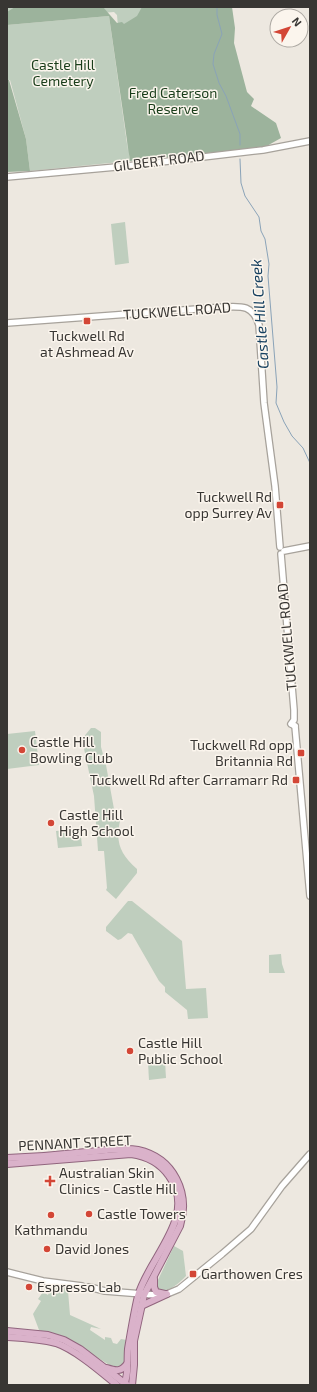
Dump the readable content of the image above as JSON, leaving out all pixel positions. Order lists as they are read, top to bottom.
{
  "streets": {
    "main road": ["PENNANT STREET"],
    "street": ["GILBERT ROAD", "TUCKWELL ROAD"]
  },
  "water": ["Castle Hill Creek"],
  "parks": ["Castle Hill Cemetery", "Fred Caterson Reserve"],
  "places": {
    "transit": [
      "Tuckwell Rd at Ashmead Av",
      "Tuckwell Rd opp Surrey Av",
      "Tuckwell Rd opp Britannia Rd",
      "Tuckwell Rd after Carramarr Rd",
      "Garthowen Cres"
    ],
    "other": [
      "Castle Hill Bowling Club",
      "Castle Hill High School",
      "Castle Hill Public School",
      "Castle Towers",
      "Kathmandu",
      "David Jones",
      "Espresso Lab"
    ],
    "health": ["Australian Skin Clinics - Castle Hill"]
  },
  "north": "top right"
}
